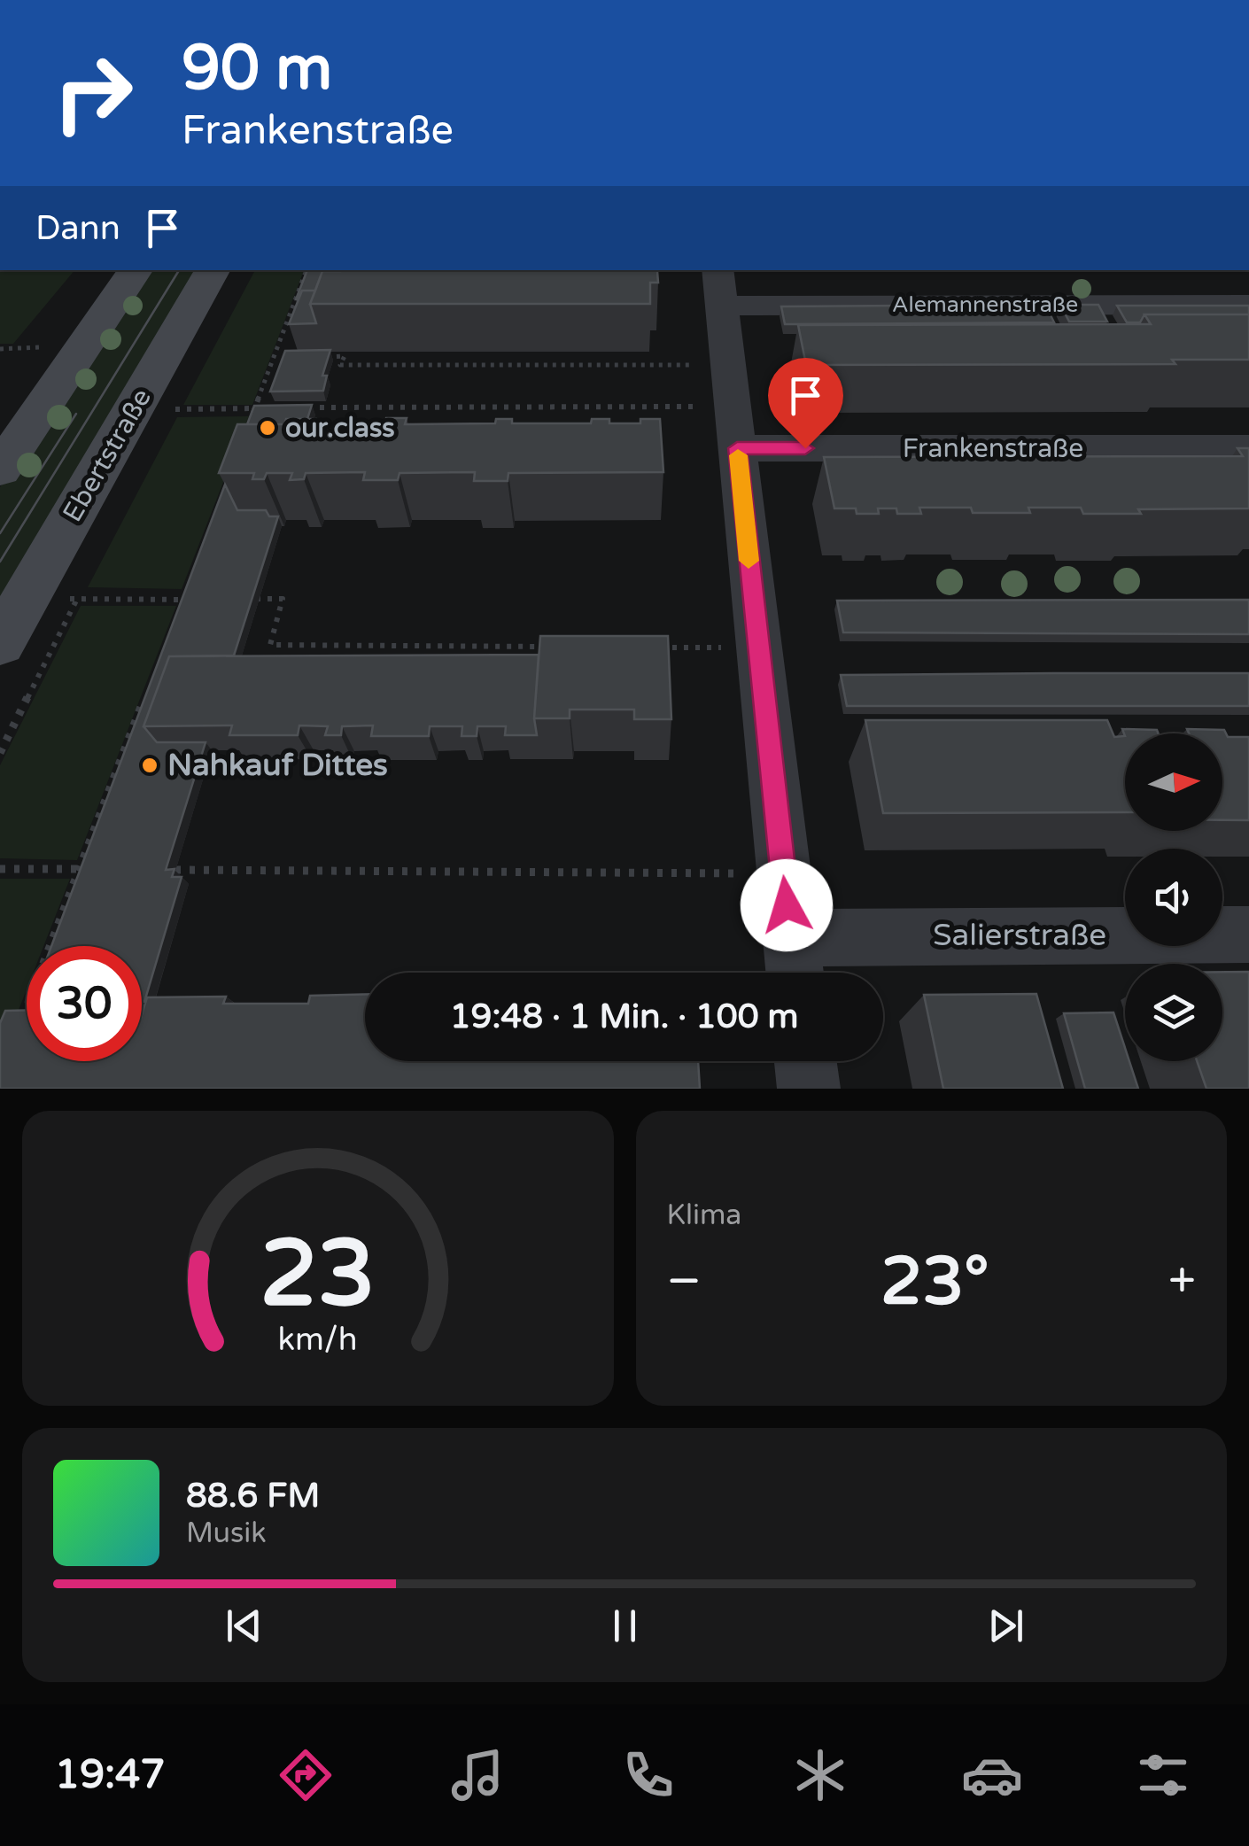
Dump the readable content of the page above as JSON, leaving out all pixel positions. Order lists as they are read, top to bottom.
{
  "streets": {
    "main road": ["Ebertstraße"],
    "street": ["Alemannenstraße", "Frankenstraße", "Salierstraße"]
  },
  "places": ["our.class", "Nahkauf Dittes"],
  "north": "right",
  "page": {
    "turn": ["90 m", "Frankenstraße"],
    "then": "Dann",
    "limit": "30",
    "trip": "19:48 · 1 Min. · 100 m",
    "tile": "Klima",
    "heat": ["−", "23°", "+"],
    "song": ["88.6 FM", "Musik"],
    "tabs": "19:47",
    "gauge": ["23", "km/h"]
  }
}
